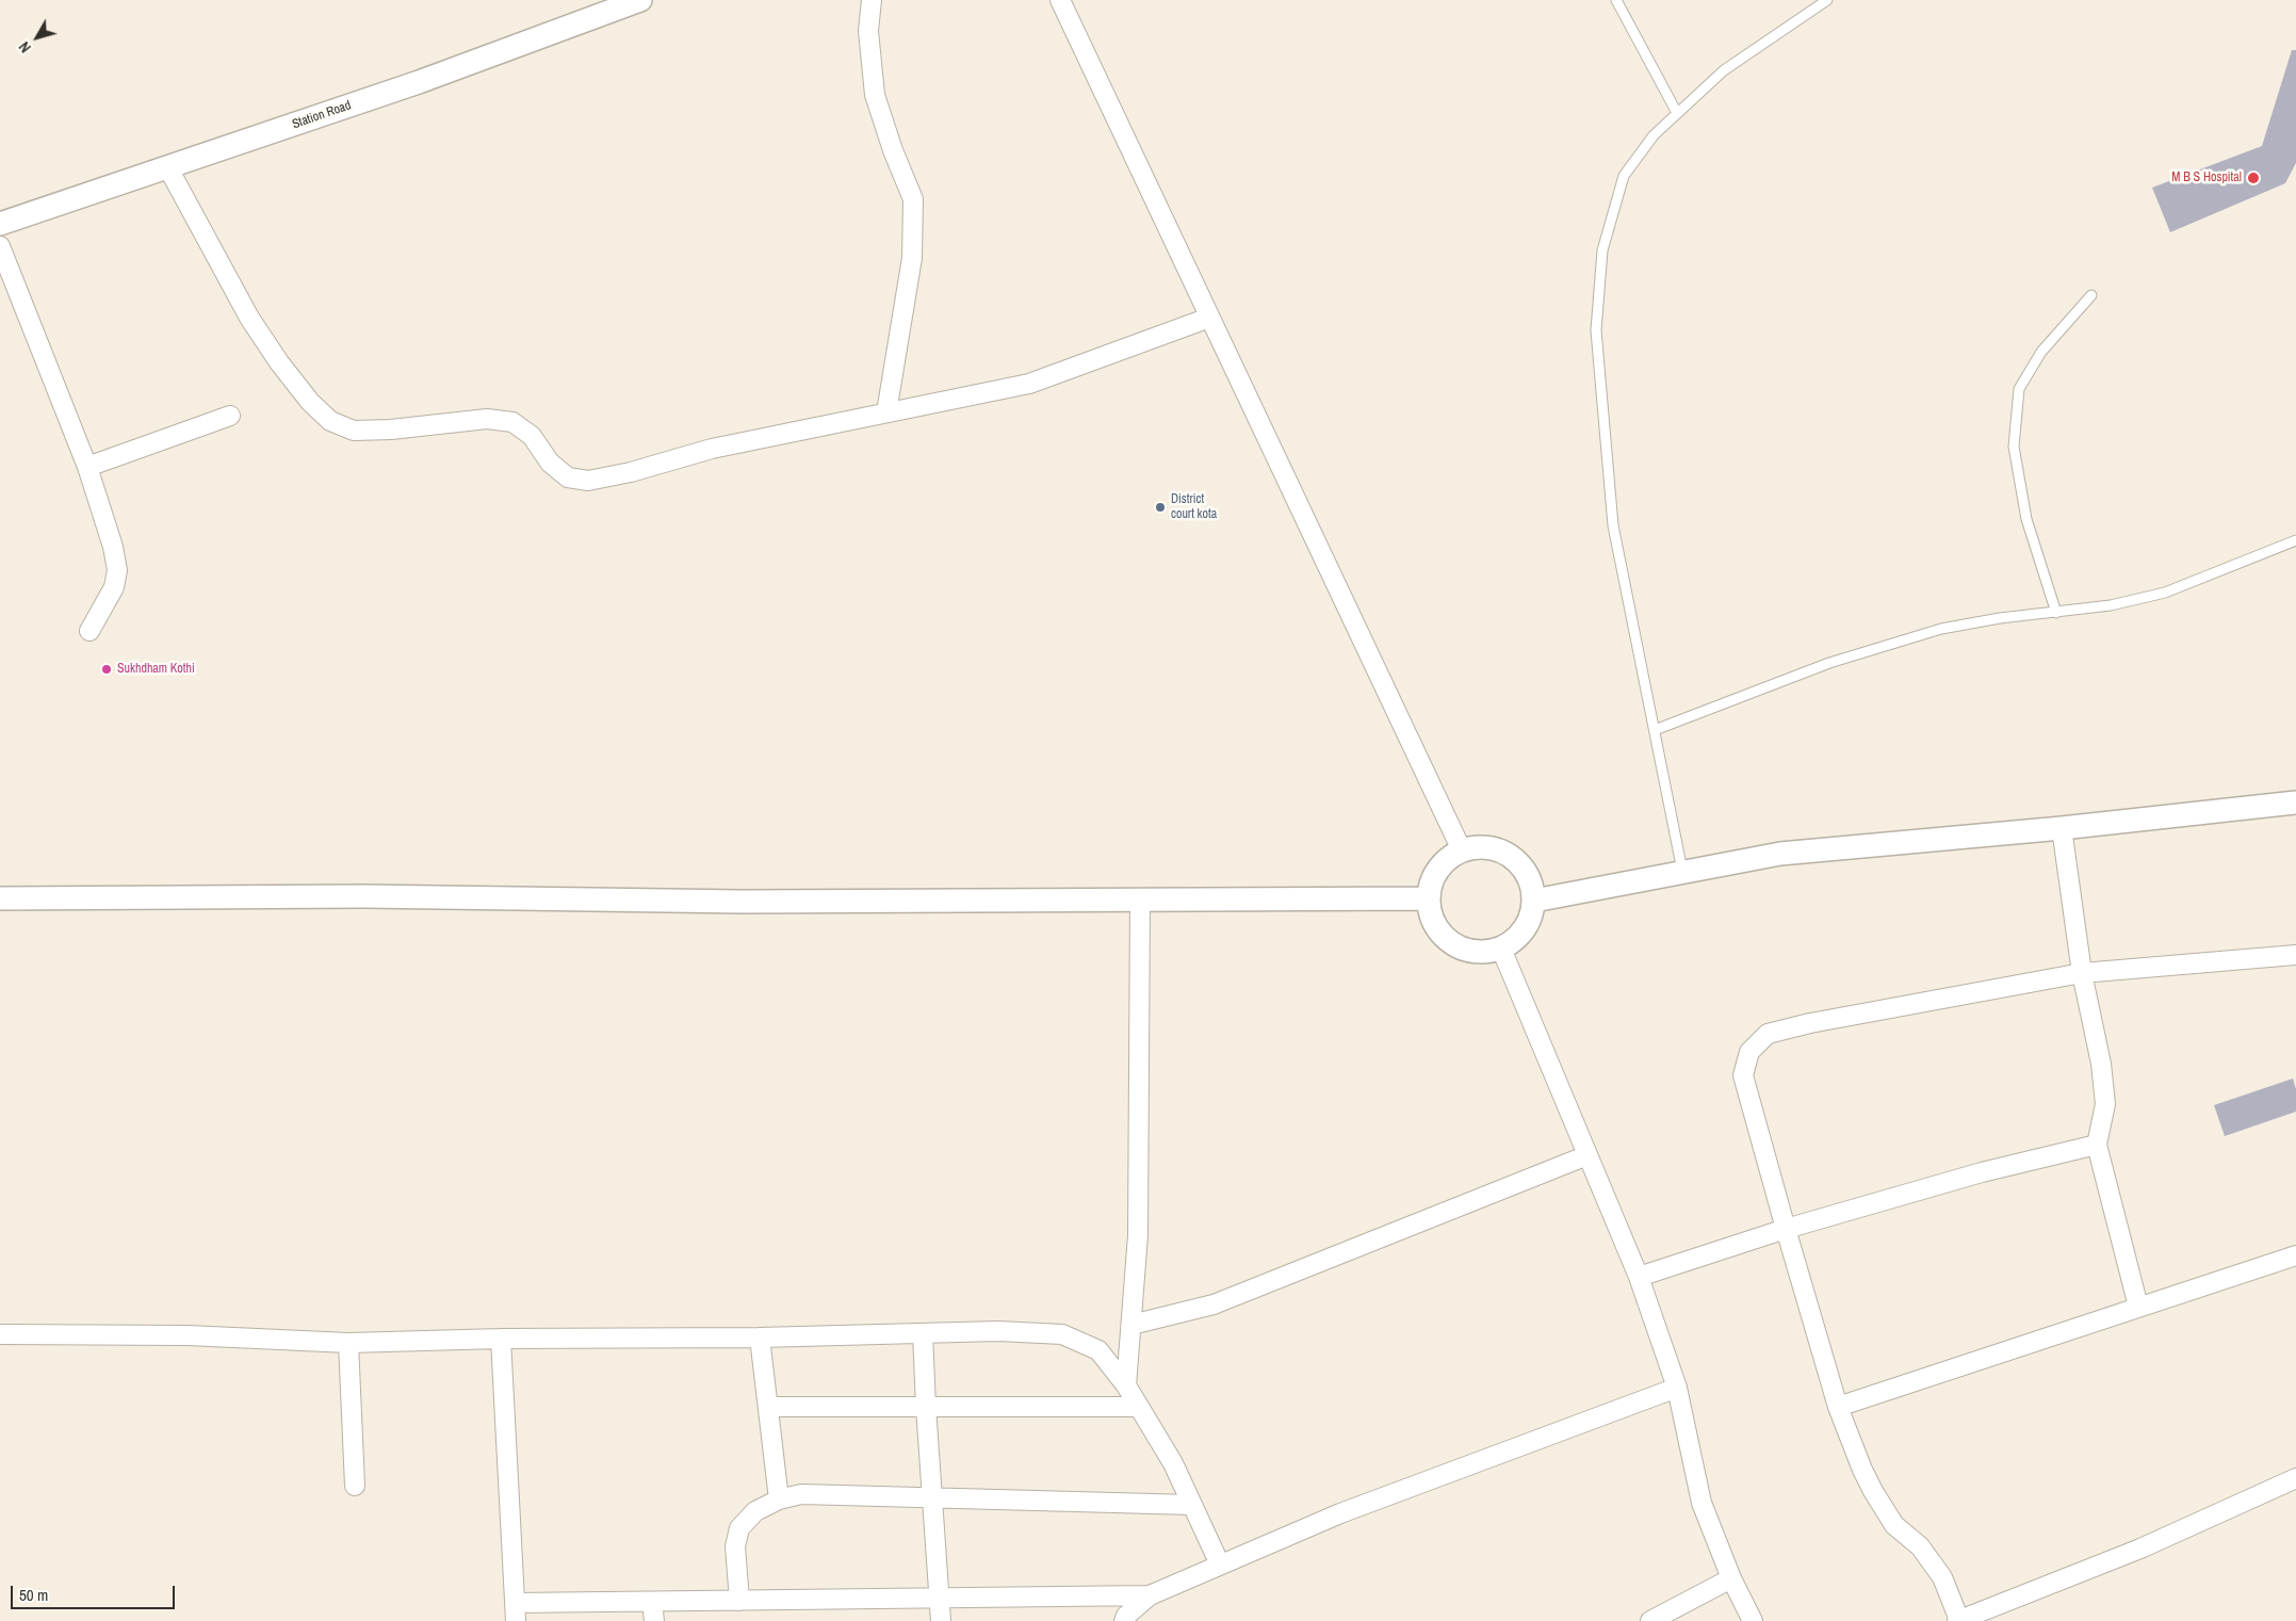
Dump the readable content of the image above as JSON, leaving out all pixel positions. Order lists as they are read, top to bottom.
{
  "streets": {
    "street": ["Station Road"]
  },
  "places": ["M B S Hospital", "District court kota", "Sukhdham Kothi"],
  "scale_bar": "50 m",
  "north": "bottom left"
}
